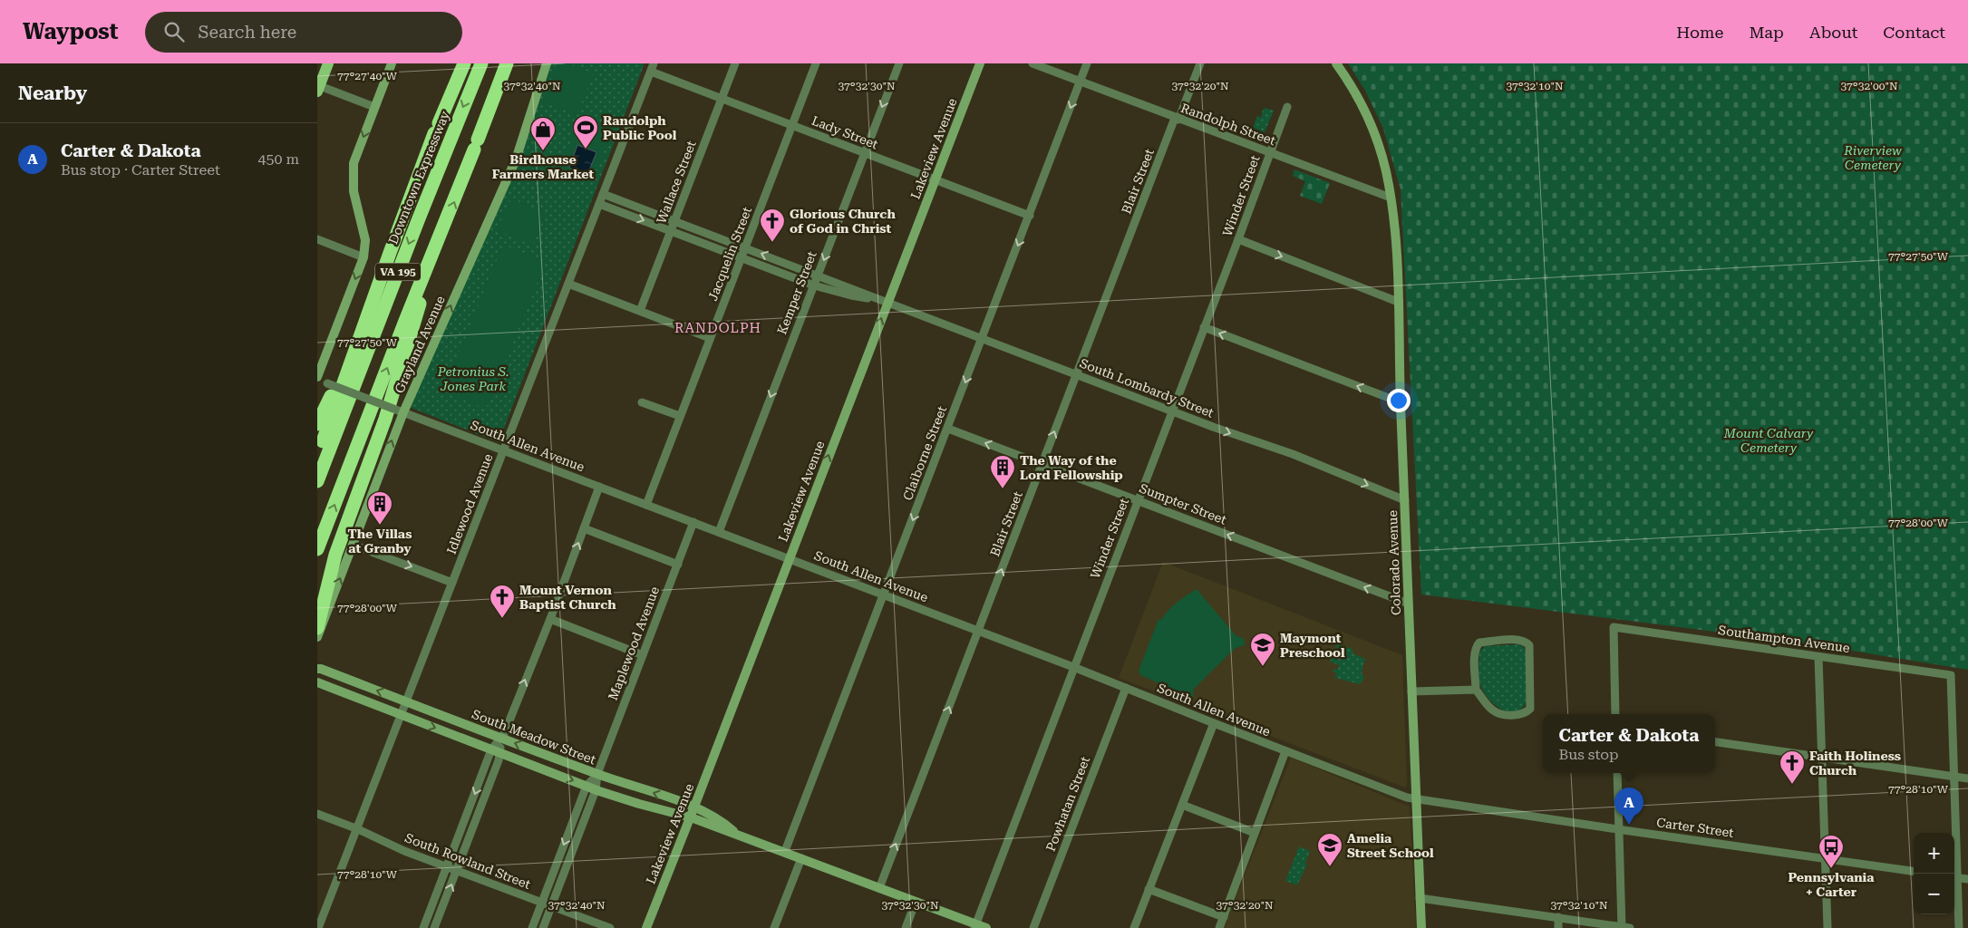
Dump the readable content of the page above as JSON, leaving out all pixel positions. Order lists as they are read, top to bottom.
{
  "streets": {
    "highway": ["Downtown Expressway", "VA 195"],
    "street": [
      "Randolph Street",
      "Lady Street",
      "Lakeview Avenue",
      "Blair Street",
      "Wallace Street",
      "Winder Street",
      "Jacquelin Street",
      "Kemper Street",
      "Grayland Avenue",
      "South Lombardy Street",
      "South Allen Avenue",
      "Claiborne Street",
      "Idlewood Avenue",
      "Sumpter Street",
      "Colorado Avenue",
      "Southampton Avenue",
      "Maplewood Avenue",
      "South Meadow Street",
      "Powhatan Street",
      "Carter Street",
      "South Rowland Street"
    ]
  },
  "crossings": [
    ["Randolph Street", "Blair Street"],
    ["Randolph Street", "Winder Street"],
    ["Randolph Street", "Claiborne Street"],
    ["Randolph Street", "Colorado Avenue"],
    ["Lady Street", "Lakeview Avenue"],
    ["Lady Street", "Wallace Street"],
    ["Lady Street", "Jacquelin Street"],
    ["Lady Street", "Kemper Street"],
    ["Lady Street", "Claiborne Street"],
    ["Lady Street", "Idlewood Avenue"],
    ["Lakeview Avenue", "South Lombardy Street"],
    ["Lakeview Avenue", "South Allen Avenue"],
    ["Lakeview Avenue", "South Meadow Street"],
    ["Blair Street", "South Lombardy Street"],
    ["Blair Street", "South Allen Avenue"],
    ["Blair Street", "Sumpter Street"],
    ["Blair Street", "South Meadow Street"],
    ["Wallace Street", "South Lombardy Street"],
    ["Winder Street", "South Lombardy Street"],
    ["Winder Street", "South Allen Avenue"],
    ["Winder Street", "Sumpter Street"],
    ["Winder Street", "South Meadow Street"],
    ["Jacquelin Street", "South Lombardy Street"],
    ["Jacquelin Street", "South Allen Avenue"],
    ["Kemper Street", "South Lombardy Street"],
    ["Kemper Street", "South Allen Avenue"],
    ["Grayland Avenue", "South Allen Avenue"],
    ["South Lombardy Street", "Claiborne Street"],
    ["South Lombardy Street", "Idlewood Avenue"],
    ["South Lombardy Street", "Colorado Avenue"],
    ["South Allen Avenue", "Claiborne Street"],
    ["South Allen Avenue", "Idlewood Avenue"],
    ["South Allen Avenue", "Colorado Avenue"],
    ["South Allen Avenue", "Maplewood Avenue"],
    ["South Allen Avenue", "Powhatan Street"],
    ["South Allen Avenue", "Carter Street"],
    ["Claiborne Street", "Sumpter Street"],
    ["Claiborne Street", "South Meadow Street"],
    ["Idlewood Avenue", "South Meadow Street"],
    ["Idlewood Avenue", "South Rowland Street"],
    ["Sumpter Street", "Colorado Avenue"],
    ["Colorado Avenue", "Carter Street"],
    ["Maplewood Avenue", "South Meadow Street"],
    ["Maplewood Avenue", "South Rowland Street"]
  ],
  "one_way": [
    "Blair Street",
    "Kemper Street",
    "Grayland Avenue",
    "Claiborne Street",
    "Sumpter Street"
  ],
  "districts": ["RANDOLPH"],
  "parks": ["Riverview Cemetery", "Petronius S. Jones Park", "Mount Calvary Cemetery"],
  "places": {
    "sports": ["Randolph Public Pool"],
    "shop": ["Birdhouse Farmers Market"],
    "church": ["Glorious Church of God in Christ", "Mount Vernon Baptist Church", "Faith Holiness Church"],
    "building": ["The Way of the Lord Fellowship", "The Villas at Granby"],
    "school or university": ["Maymont Preschool", "Amelia Street School"],
    "bus stop": ["Pennsylvania + Carter"]
  },
  "page": {
    "header": "Waypost",
    "search": "Search here",
    "nav": [
      "Home",
      "Map",
      "About",
      "Contact"
    ],
    "heading": "Nearby",
    "list": [
      {
        "mark": "A",
        "name": "Carter & Dakota",
        "note": "Bus stop · Carter Street",
        "value": "450 m"
      }
    ],
    "popup": ["Carter & Dakota", "Bus stop"],
    "pins": "A",
    "map_buttons": ["+", "−"]
  },
  "coordinates": [
    "77°27'40\"W",
    "37°32'40\"N",
    "37°32'30\"N",
    "37°32'20\"N",
    "37°32'10\"N",
    "37°32'00\"N",
    "77°27'50\"W",
    "77°28'00\"W",
    "77°28'10\"W"
  ]
}
